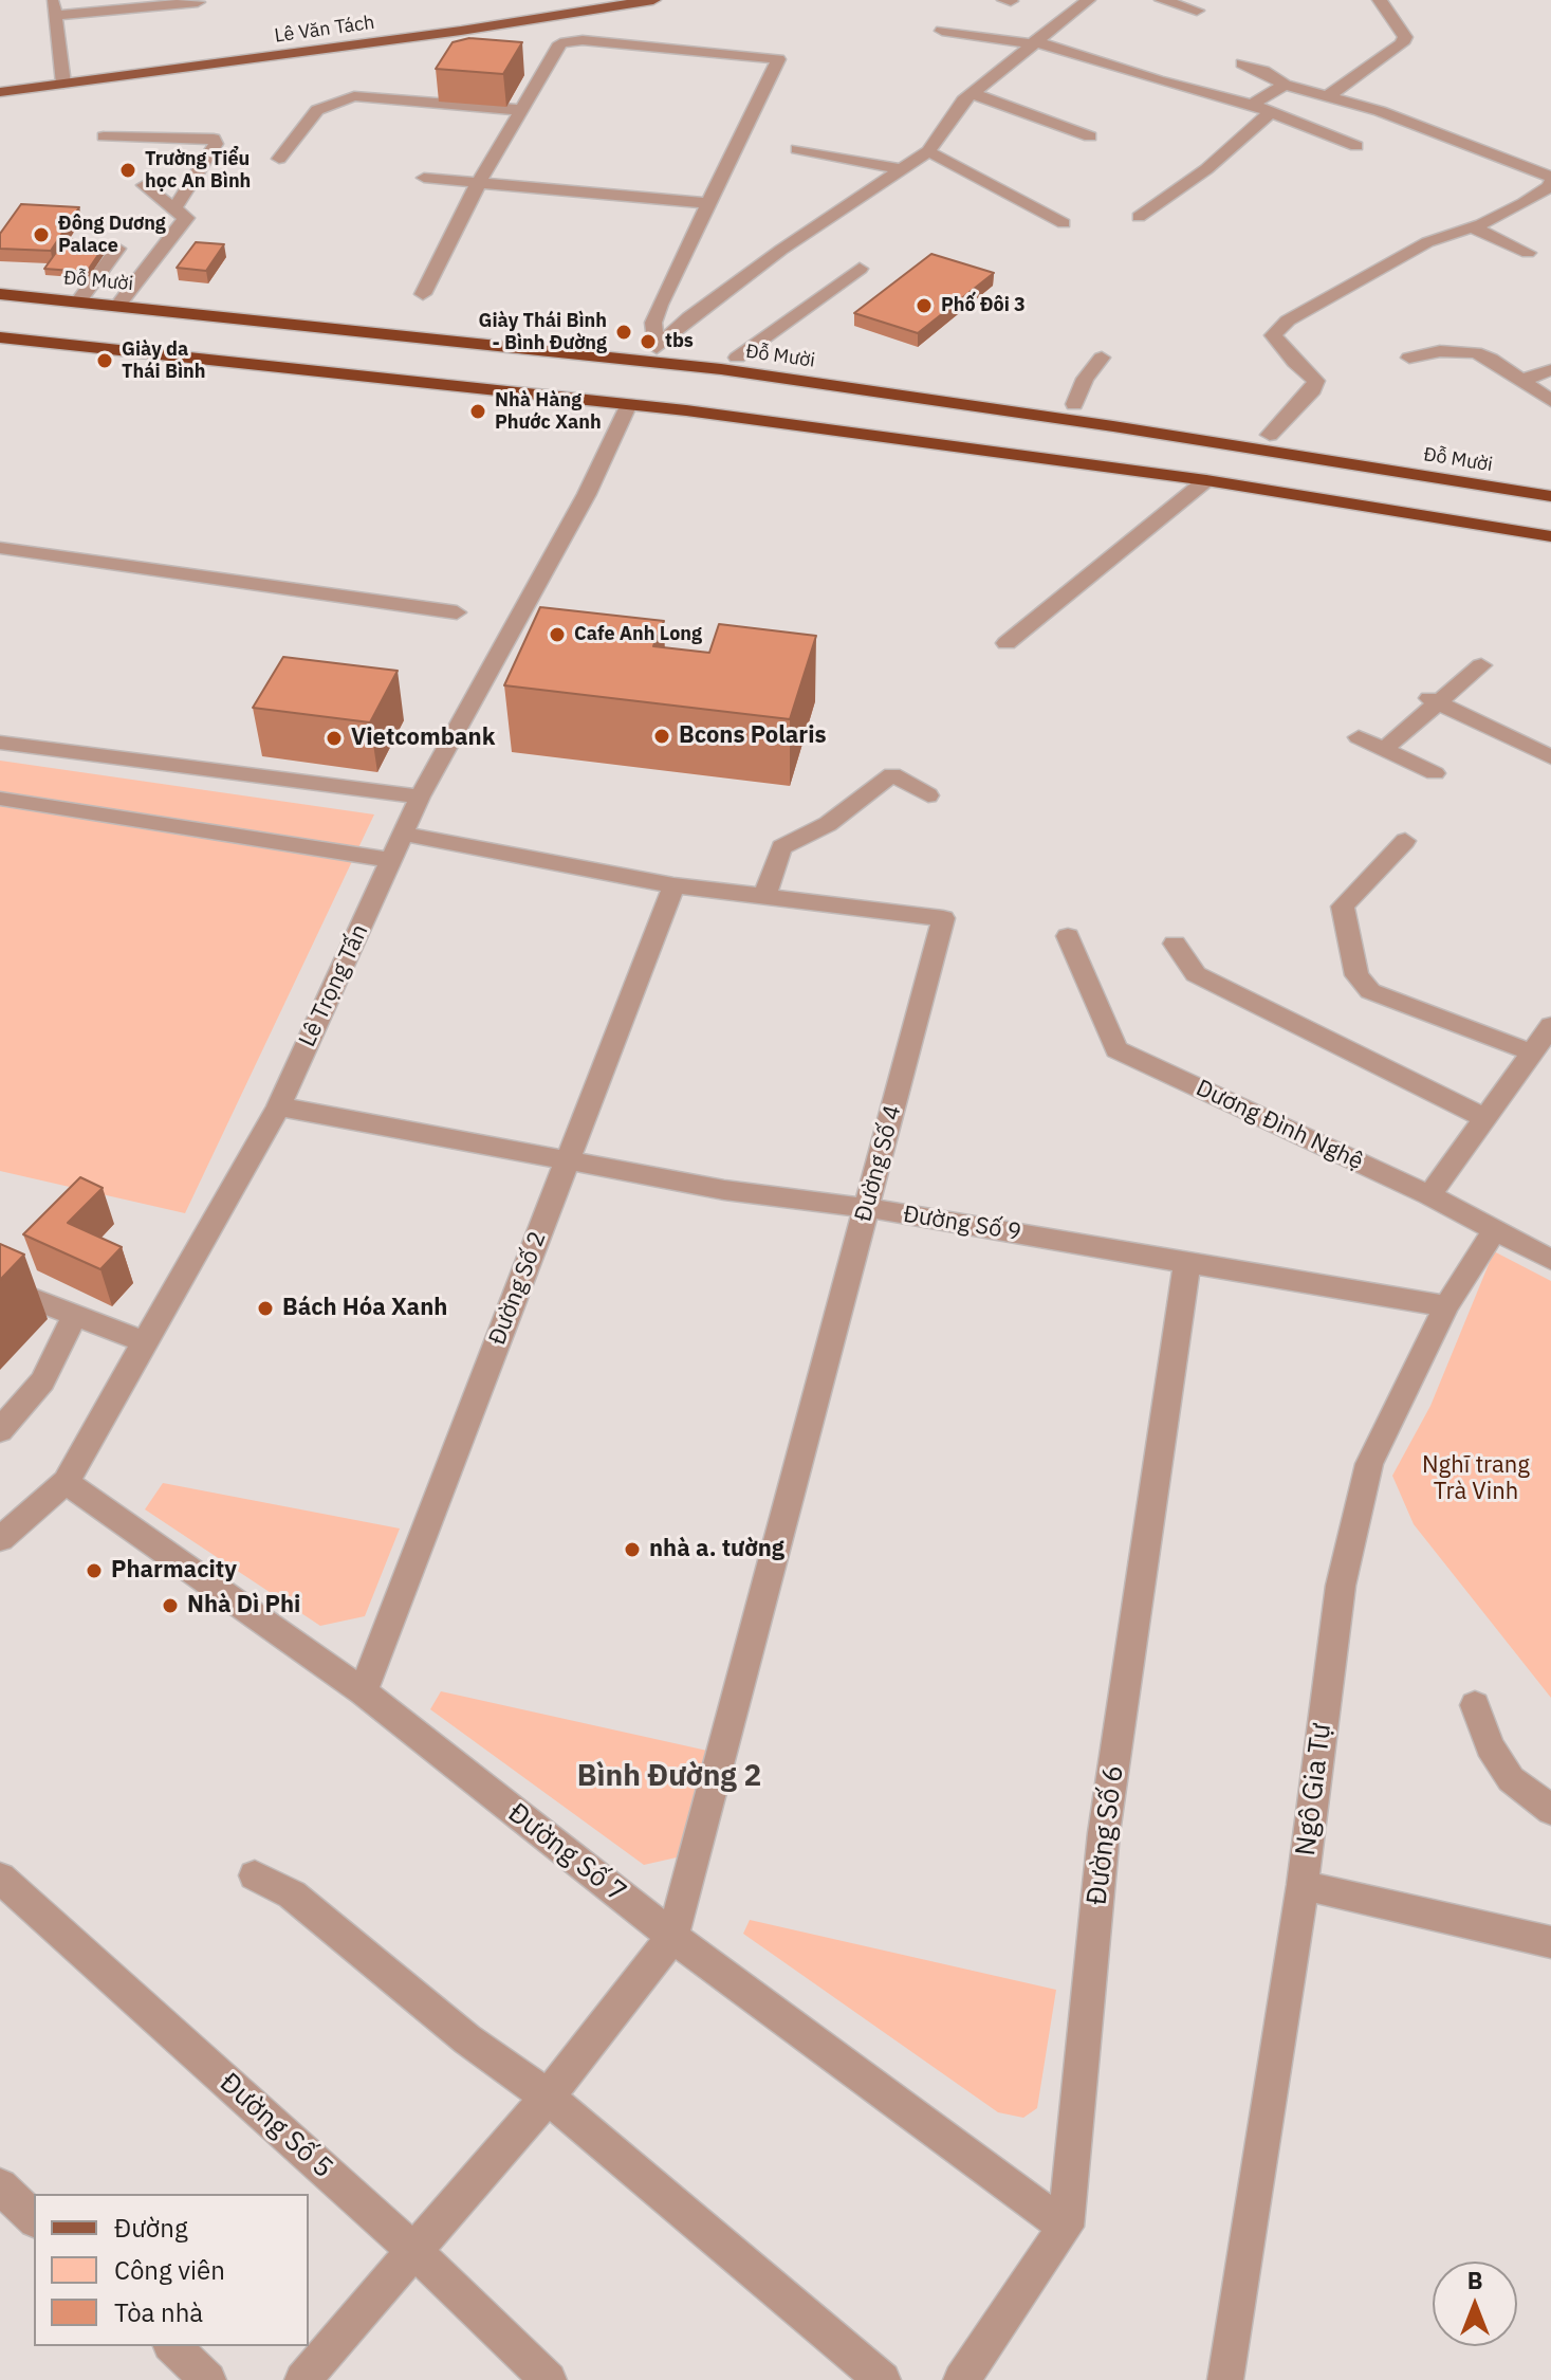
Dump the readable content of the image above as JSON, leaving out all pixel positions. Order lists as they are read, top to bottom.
{
  "streets": {
    "highway": ["Đỗ Mười"],
    "main road": ["Lê Văn Tách"],
    "street": [
      "Lê Trọng Tấn",
      "Dương Đình Nghệ",
      "Đường Số 4",
      "Đường Số 9",
      "Đường Số 2",
      "Ngô Gia Tự",
      "Đường Số 6",
      "Đường Số 7",
      "Đường Số 5"
    ]
  },
  "crossings": [
    ["Đỗ Mười", "Lê Trọng Tấn"],
    ["Lê Trọng Tấn", "Đường Số 4"],
    ["Lê Trọng Tấn", "Đường Số 9"],
    ["Lê Trọng Tấn", "Đường Số 7"],
    ["Dương Đình Nghệ", "Ngô Gia Tự"],
    ["Đường Số 4", "Đường Số 9"],
    ["Đường Số 4", "Đường Số 2"],
    ["Đường Số 4", "Đường Số 7"],
    ["Đường Số 9", "Đường Số 2"],
    ["Đường Số 9", "Ngô Gia Tự"],
    ["Đường Số 9", "Đường Số 6"],
    ["Đường Số 2", "Đường Số 7"],
    ["Đường Số 6", "Đường Số 7"]
  ],
  "districts": ["Bình Đường 2"],
  "parks": ["Nghĩ trang Trà Vinh"],
  "places": [
    "Trường Tiểu học An Bình",
    "Đông Dương Palace",
    "Phố Đôi 3",
    "Giày Thái Bình - Bình Đường",
    "tbs",
    "Giày da Thái Bình",
    "Nhà Hàng Phước Xanh",
    "Cafe Anh Long",
    "Bcons Polaris",
    "Vietcombank",
    "Bách Hóa Xanh",
    "nhà a. tường",
    "Pharmacity",
    "Nhà Dì Phi"
  ],
  "legend": ["Đường", "Công viên", "Tòa nhà"],
  "north": "top"
}
